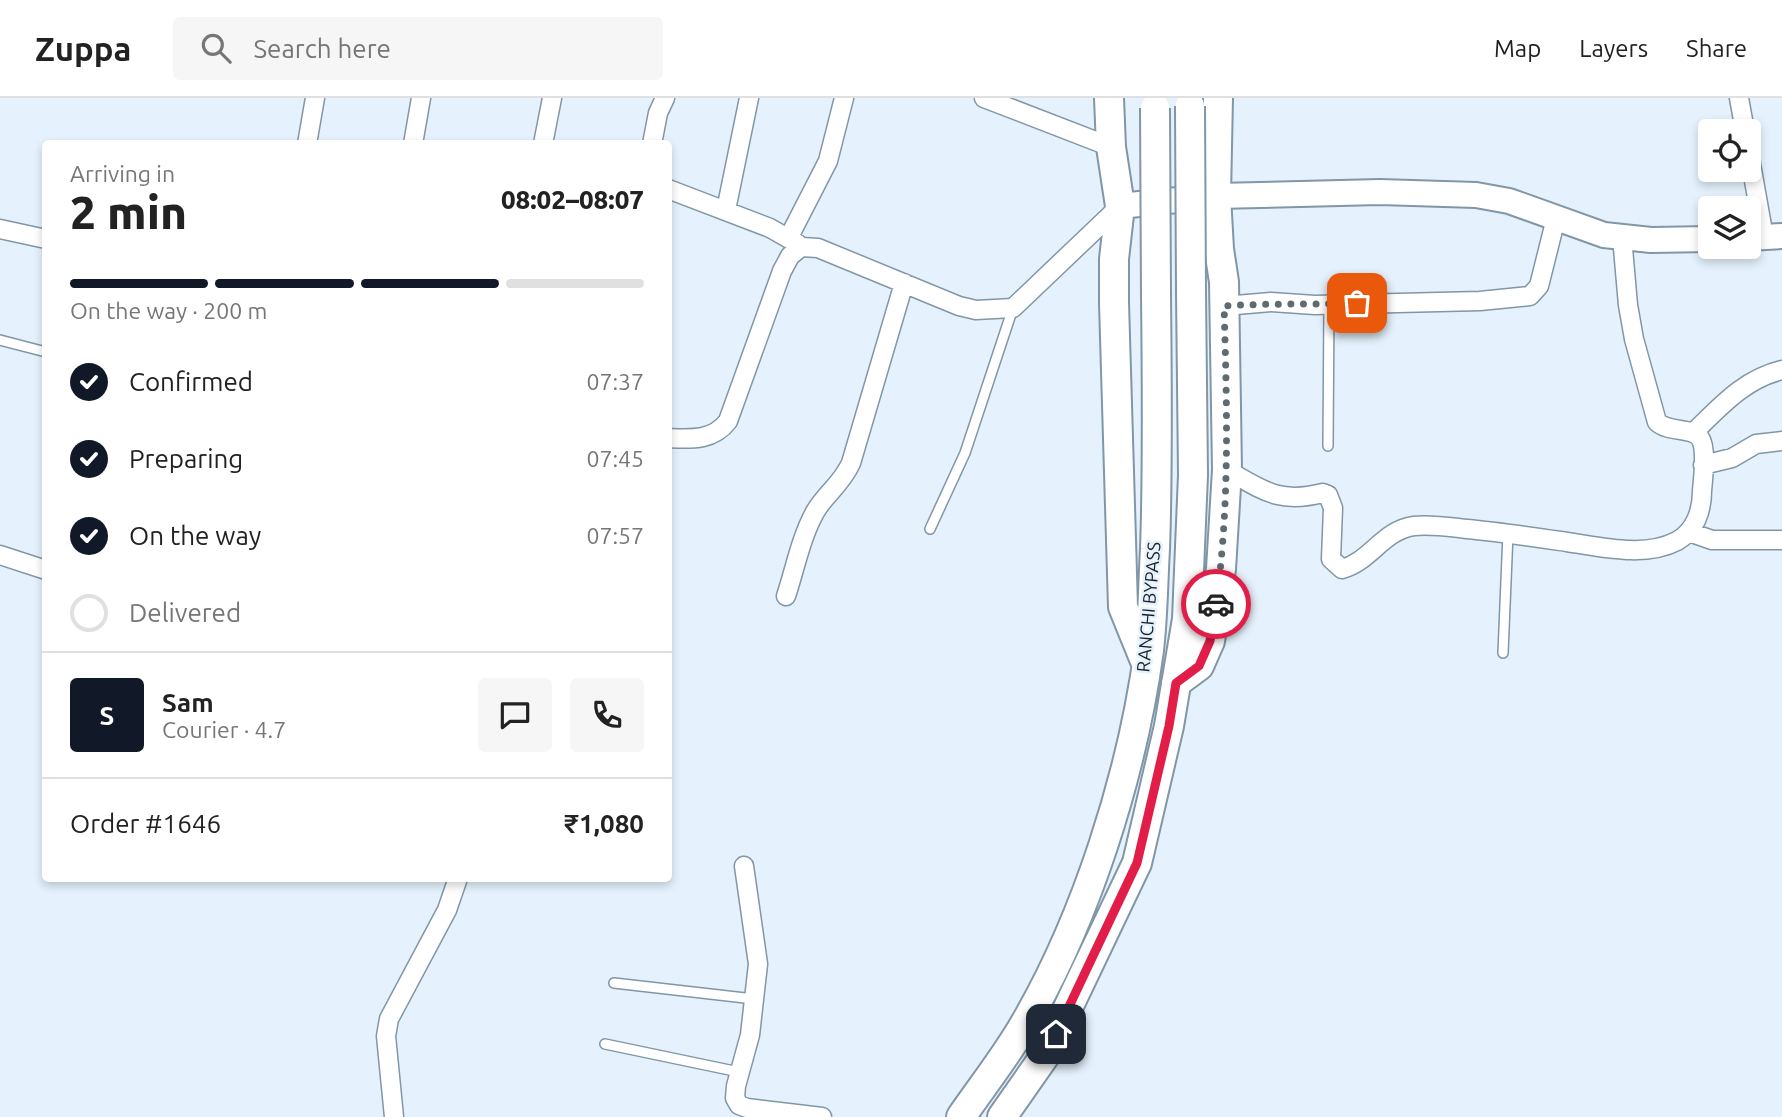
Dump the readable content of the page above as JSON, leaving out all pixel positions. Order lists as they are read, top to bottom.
{
  "streets": {
    "main road": ["RANCHI BYPASS"]
  },
  "page": {
    "header": "Zuppa",
    "search": "Search here",
    "nav": ["Map", "Layers", "Share"],
    "heading": ["2 min", "Arriving in", "08:02–08:07"],
    "panel": [
      "Sam",
      "Courier · 4.7",
      "Order #1646",
      "₹1,080"
    ],
    "bar": "On the way · 200 m",
    "list": [
      ["Confirmed", "07:37"],
      ["Preparing", "07:45"],
      ["On the way", "07:57"],
      "Delivered"
    ],
    "round": "S"
  }
}
